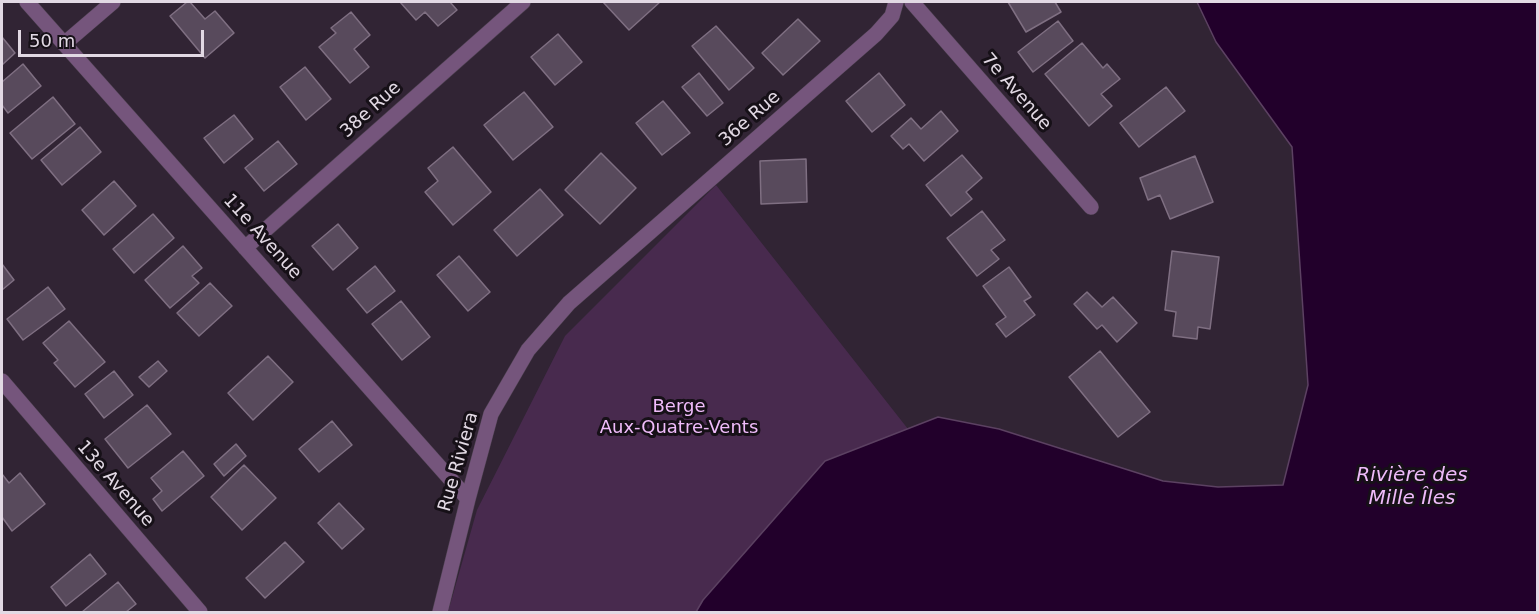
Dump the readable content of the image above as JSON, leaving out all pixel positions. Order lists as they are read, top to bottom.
{
  "streets": {
    "street": [
      "7e Avenue",
      "38e Rue",
      "36e Rue",
      "11e Avenue",
      "Rue Riviera",
      "13e Avenue"
    ]
  },
  "crossings": [
    ["38e Rue", "11e Avenue"],
    ["36e Rue", "Rue Riviera"],
    ["11e Avenue", "Rue Riviera"]
  ],
  "water": ["Rivière des Mille Îles"],
  "parks": ["Berge Aux-Quatre-Vents"],
  "scale_bar": "50 m"
}
